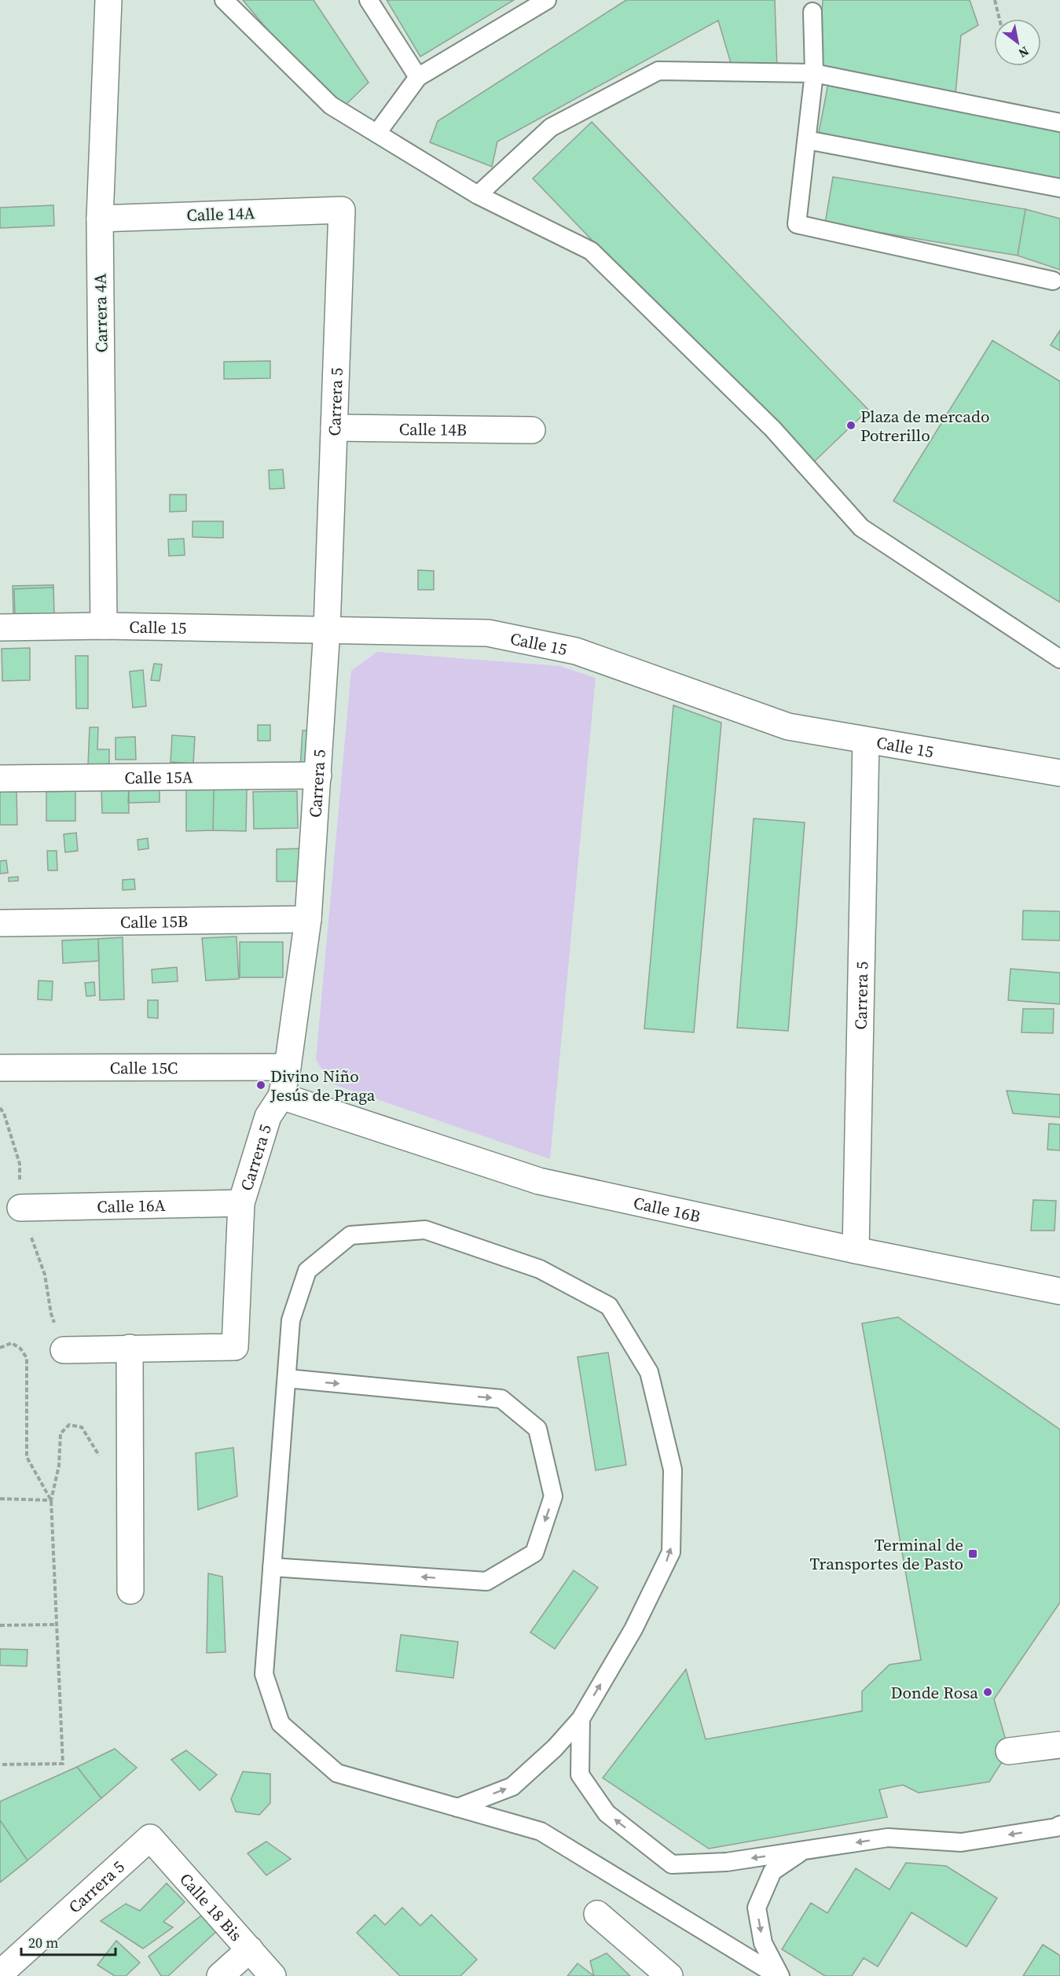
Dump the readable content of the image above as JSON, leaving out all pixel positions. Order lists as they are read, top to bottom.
{
  "streets": {
    "street": [
      "Calle 14A",
      "Carrera 4A",
      "Carrera 5",
      "Calle 14B",
      "Calle 15",
      "Calle 15A",
      "Calle 15B",
      "Calle 15C",
      "Calle 16A",
      "Calle 16B",
      "Calle 18 Bis"
    ]
  },
  "crossings": [
    ["Calle 14A", "Carrera 4A"],
    ["Calle 14A", "Carrera 5"],
    ["Carrera 4A", "Calle 15"],
    ["Carrera 5", "Calle 14B"],
    ["Carrera 5", "Calle 15"],
    ["Carrera 5", "Calle 15A"],
    ["Carrera 5", "Calle 15B"],
    ["Carrera 5", "Calle 15C"],
    ["Carrera 5", "Calle 16A"],
    ["Carrera 5", "Calle 16B"],
    ["Carrera 5", "Calle 18 Bis"]
  ],
  "places": {
    "other": ["Plaza de mercado Potrerillo", "Divino Niño Jesús de Praga", "Donde Rosa"],
    "transit": ["Terminal de Transportes de Pasto"]
  },
  "scale_bar": "20 m",
  "north": "bottom right"
}
